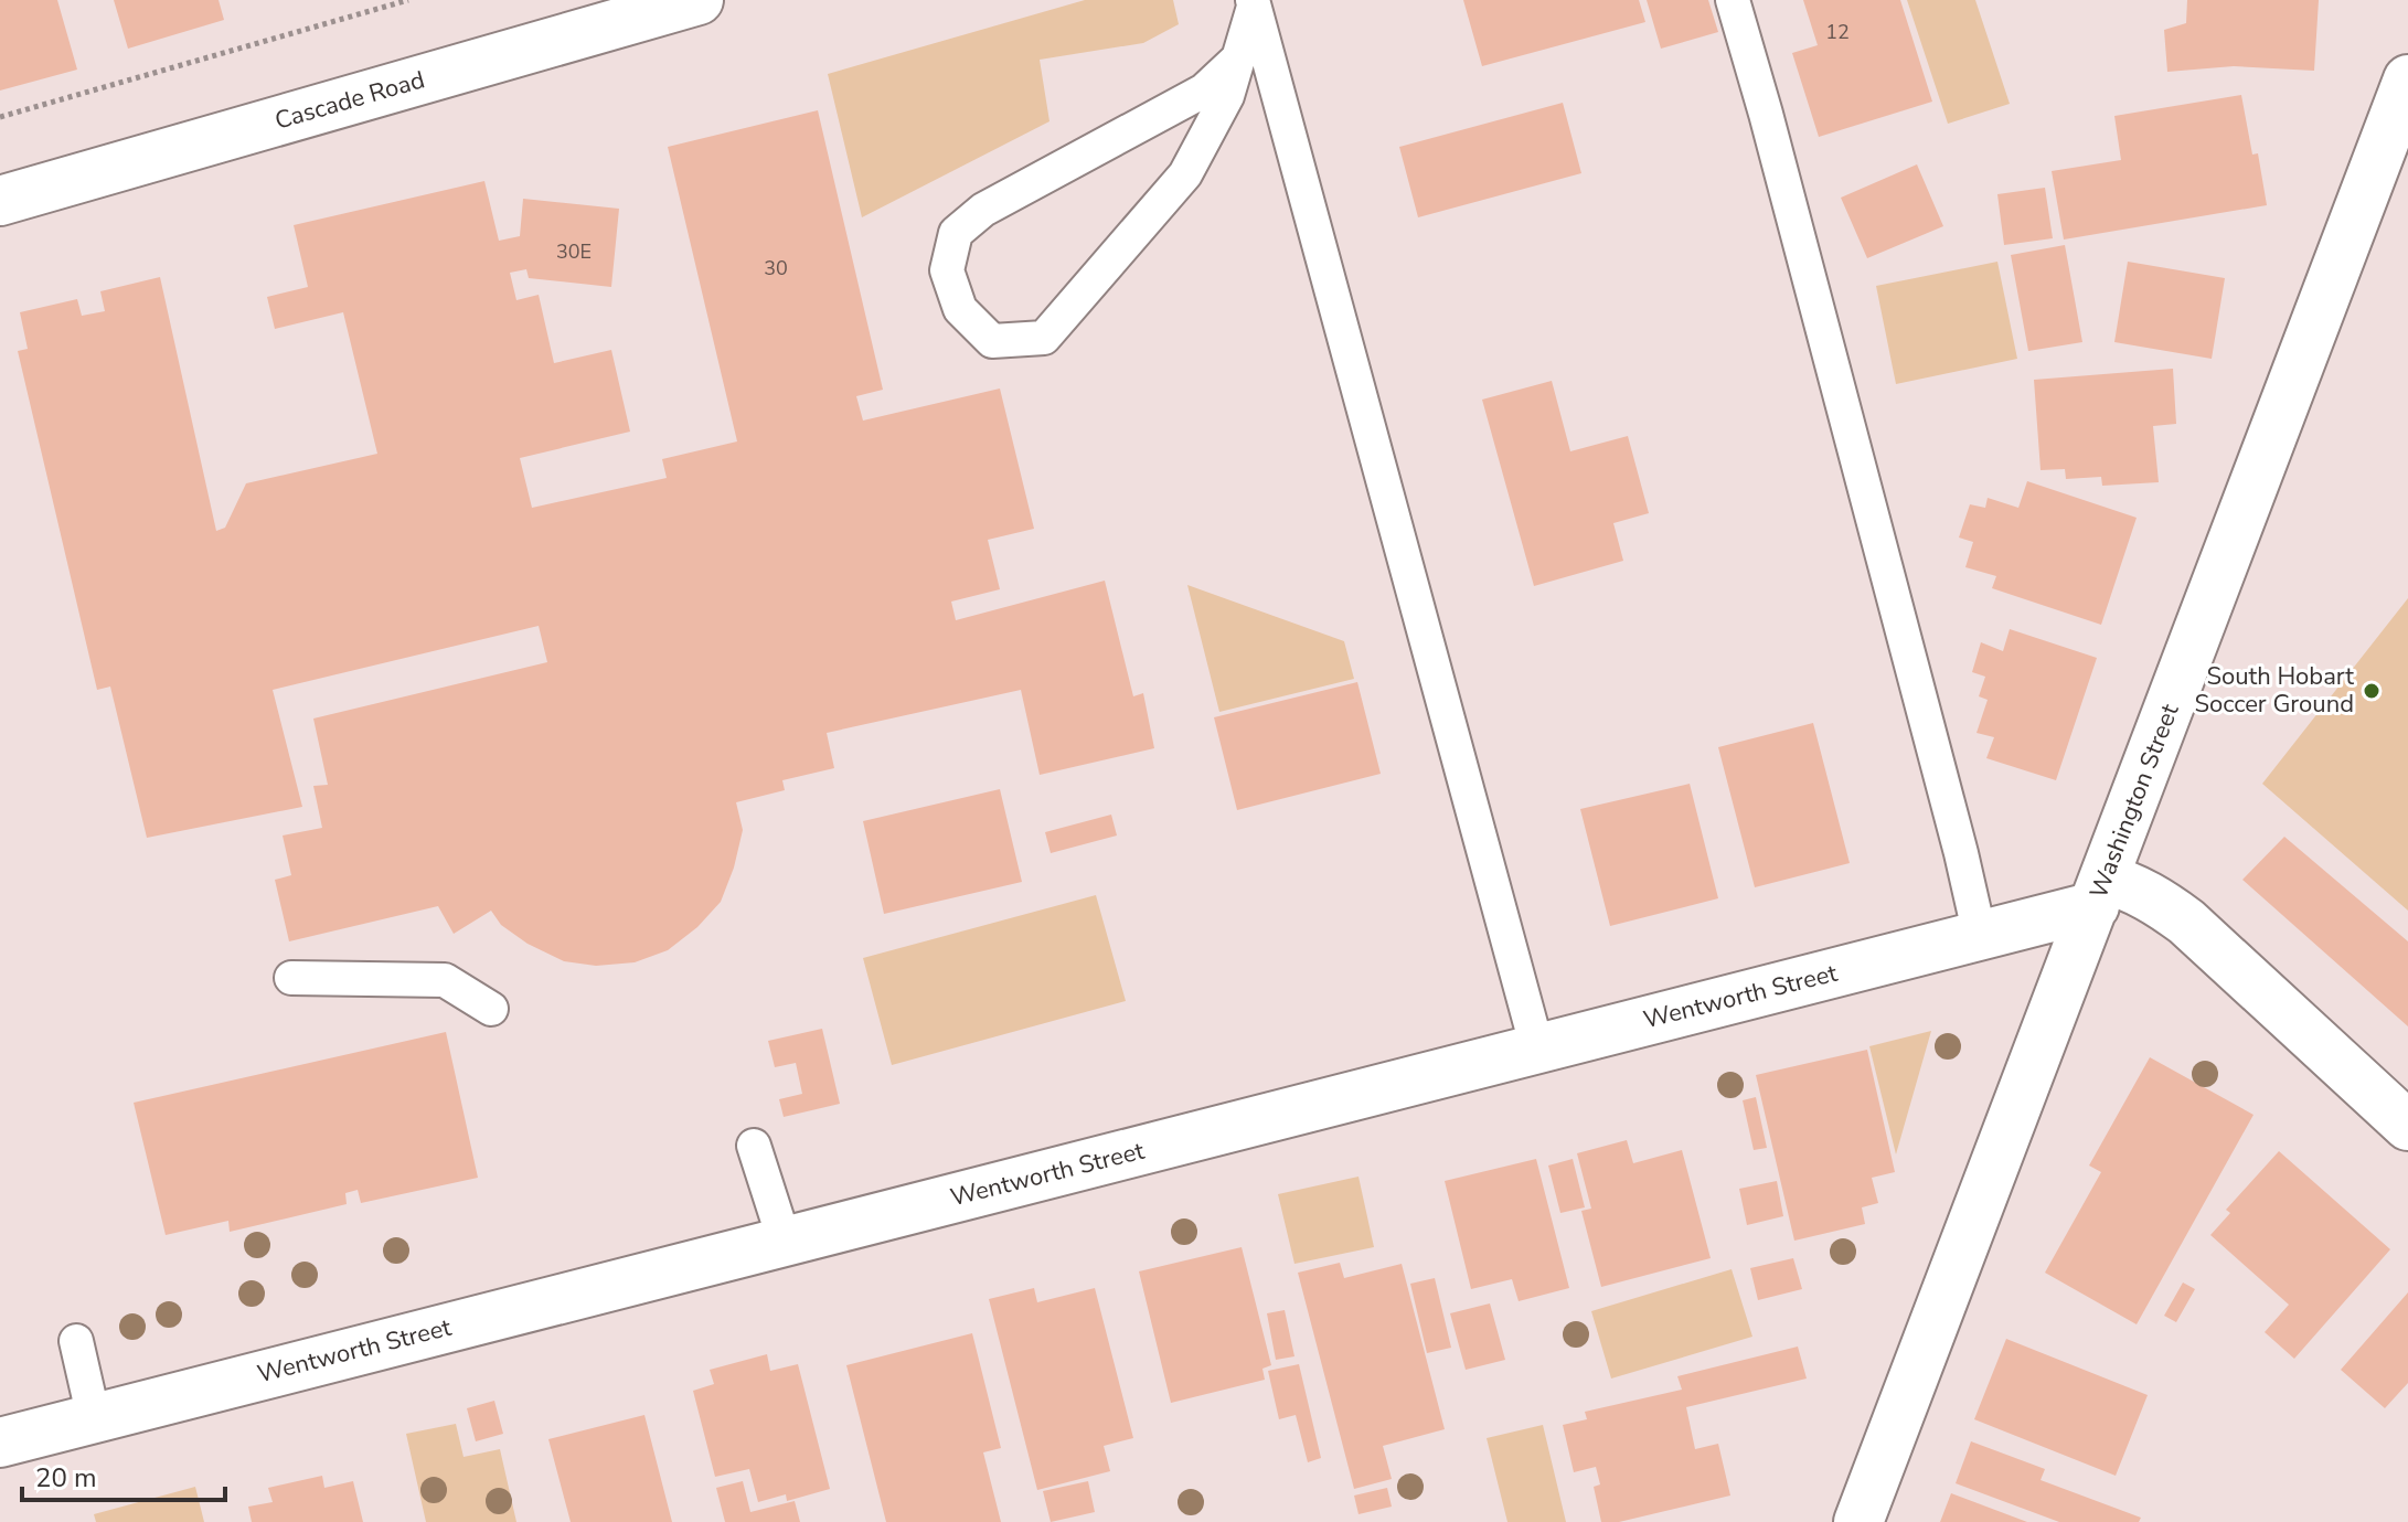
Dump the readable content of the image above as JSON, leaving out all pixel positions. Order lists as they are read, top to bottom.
{
  "streets": {
    "street": ["Cascade Road", "Washington Street", "Wentworth Street"]
  },
  "crossings": [
    ["Washington Street", "Wentworth Street"]
  ],
  "places": ["South Hobart Soccer Ground"],
  "house_numbers": ["12", "30E", "30"],
  "scale_bar": "20 m"
}
